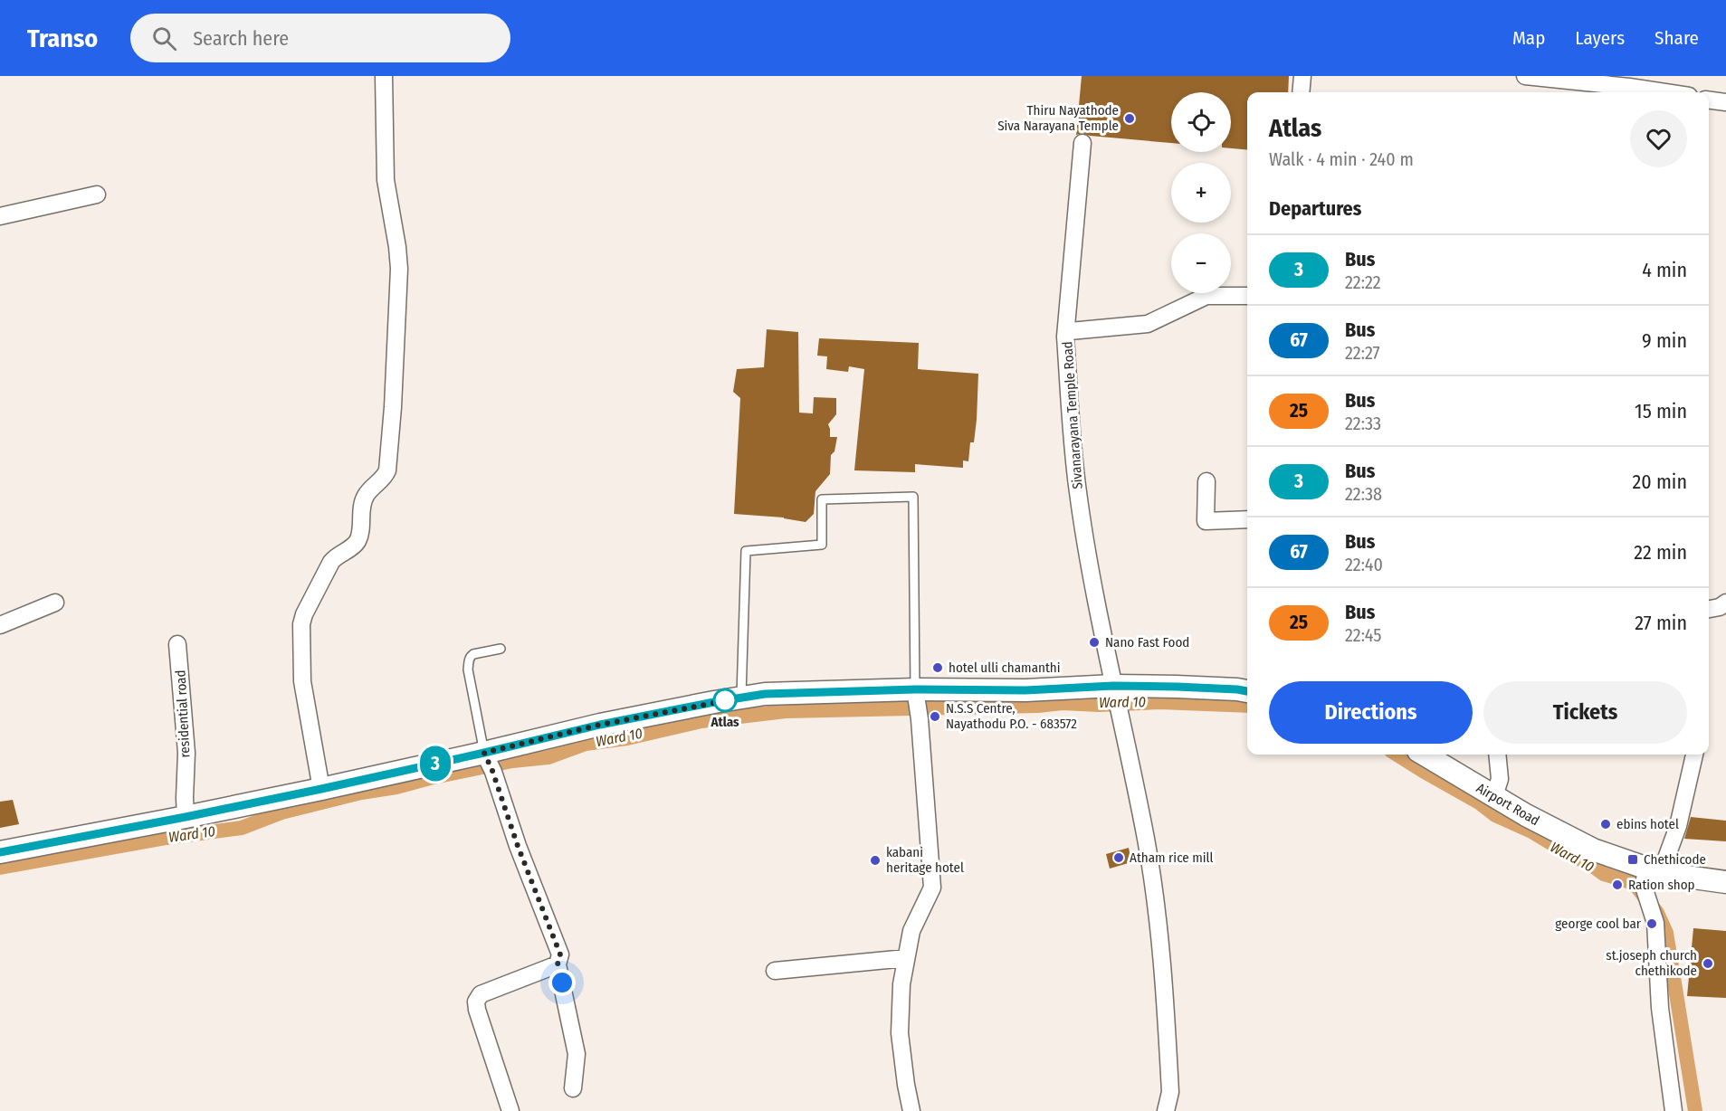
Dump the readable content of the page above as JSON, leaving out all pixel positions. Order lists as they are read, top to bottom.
{
  "streets": {
    "main road": ["Airport Road"],
    "street": ["Sivanarayana Temple Road", "residential road"]
  },
  "water": ["Ward 10"],
  "places": {
    "other": [
      "Thiru Nayathode Siva Narayana Temple",
      "Nano Fast Food",
      "hotel ulli chamanthi",
      "Atlas",
      "N.S.S Centre, Nayathodu P.O. - 683572",
      "ebins hotel",
      "Atham rice mill",
      "kabani heritage hotel",
      "Ration shop",
      "george cool bar",
      "st.joseph church chethikode"
    ],
    "transit": ["Chethicode"]
  },
  "lines": ["bus line 3"],
  "page": {
    "header": "Transo",
    "search": "Search here",
    "nav": ["Map", "Layers", "Share"],
    "on_map": "3",
    "map_buttons": ["+", "−"],
    "heading": [
      ["Atlas", "Walk · 4 min · 240 m"],
      "Departures"
    ],
    "list": [
      {
        "mark": "3",
        "name": "Bus",
        "note": "22:22",
        "value": "4 min"
      },
      {
        "mark": "67",
        "name": "Bus",
        "note": "22:27",
        "value": "9 min"
      },
      {
        "mark": "25",
        "name": "Bus",
        "note": "22:33",
        "value": "15 min"
      },
      {
        "mark": "3",
        "name": "Bus",
        "note": "22:38",
        "value": "20 min"
      },
      {
        "mark": "67",
        "name": "Bus",
        "note": "22:40",
        "value": "22 min"
      },
      {
        "mark": "25",
        "name": "Bus",
        "note": "22:45",
        "value": "27 min"
      }
    ],
    "buttons": ["Directions", "Tickets"]
  }
}
